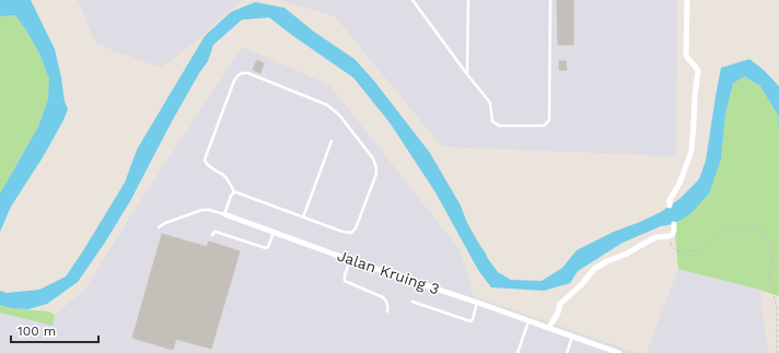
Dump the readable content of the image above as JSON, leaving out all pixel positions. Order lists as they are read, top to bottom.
{
  "streets": {
    "street": ["Jalan Kruing 3"]
  },
  "scale_bar": "100 m"
}
